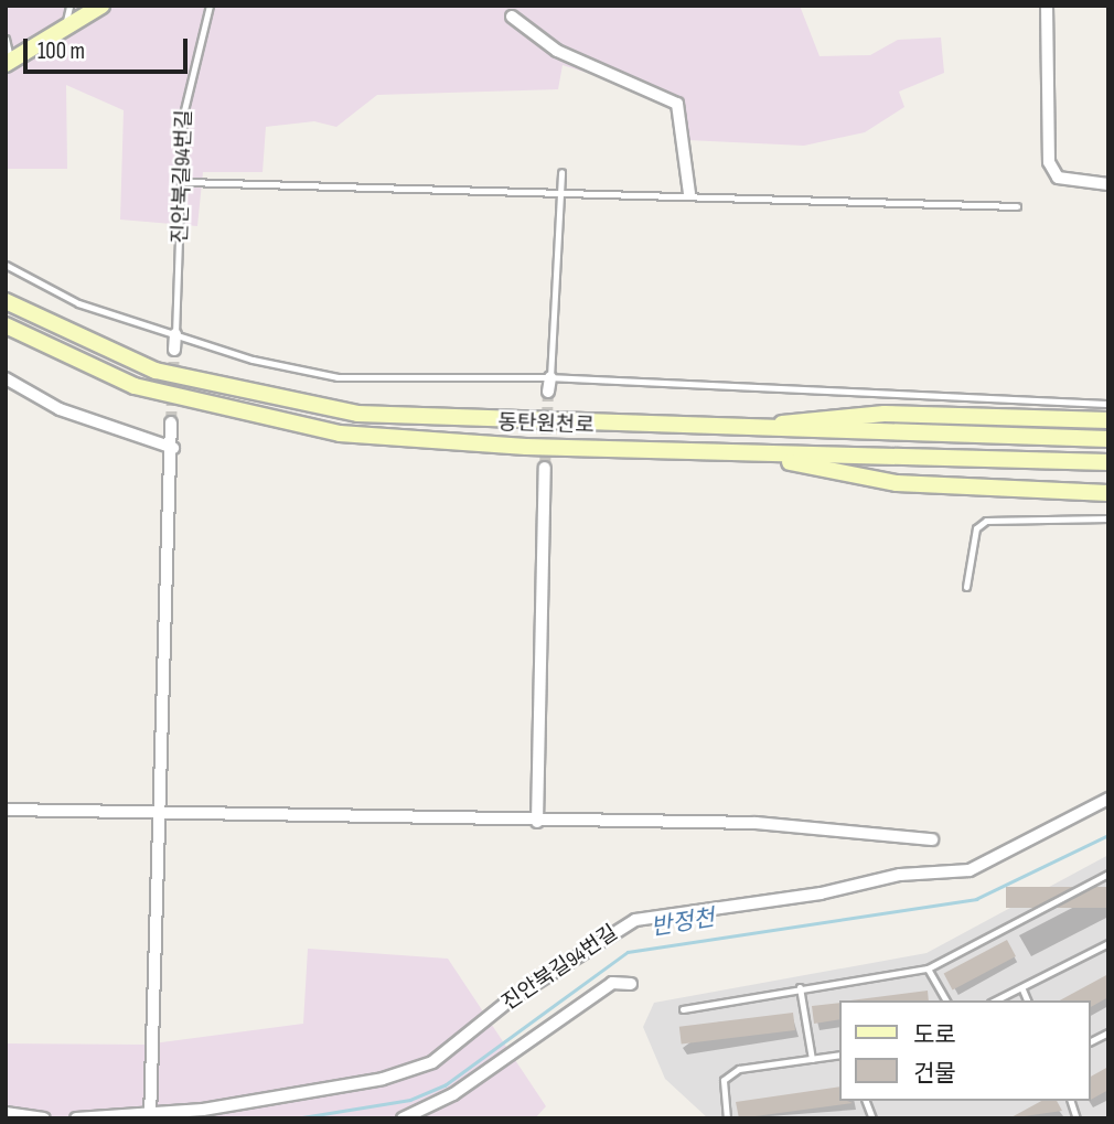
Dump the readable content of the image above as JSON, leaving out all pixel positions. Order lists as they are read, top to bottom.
{
  "streets": {
    "main road": ["동탄원천로"],
    "street": ["진안북길94번길"]
  },
  "water": ["반정천"],
  "legend": ["도로", "건물"],
  "scale_bar": "100 m"
}
